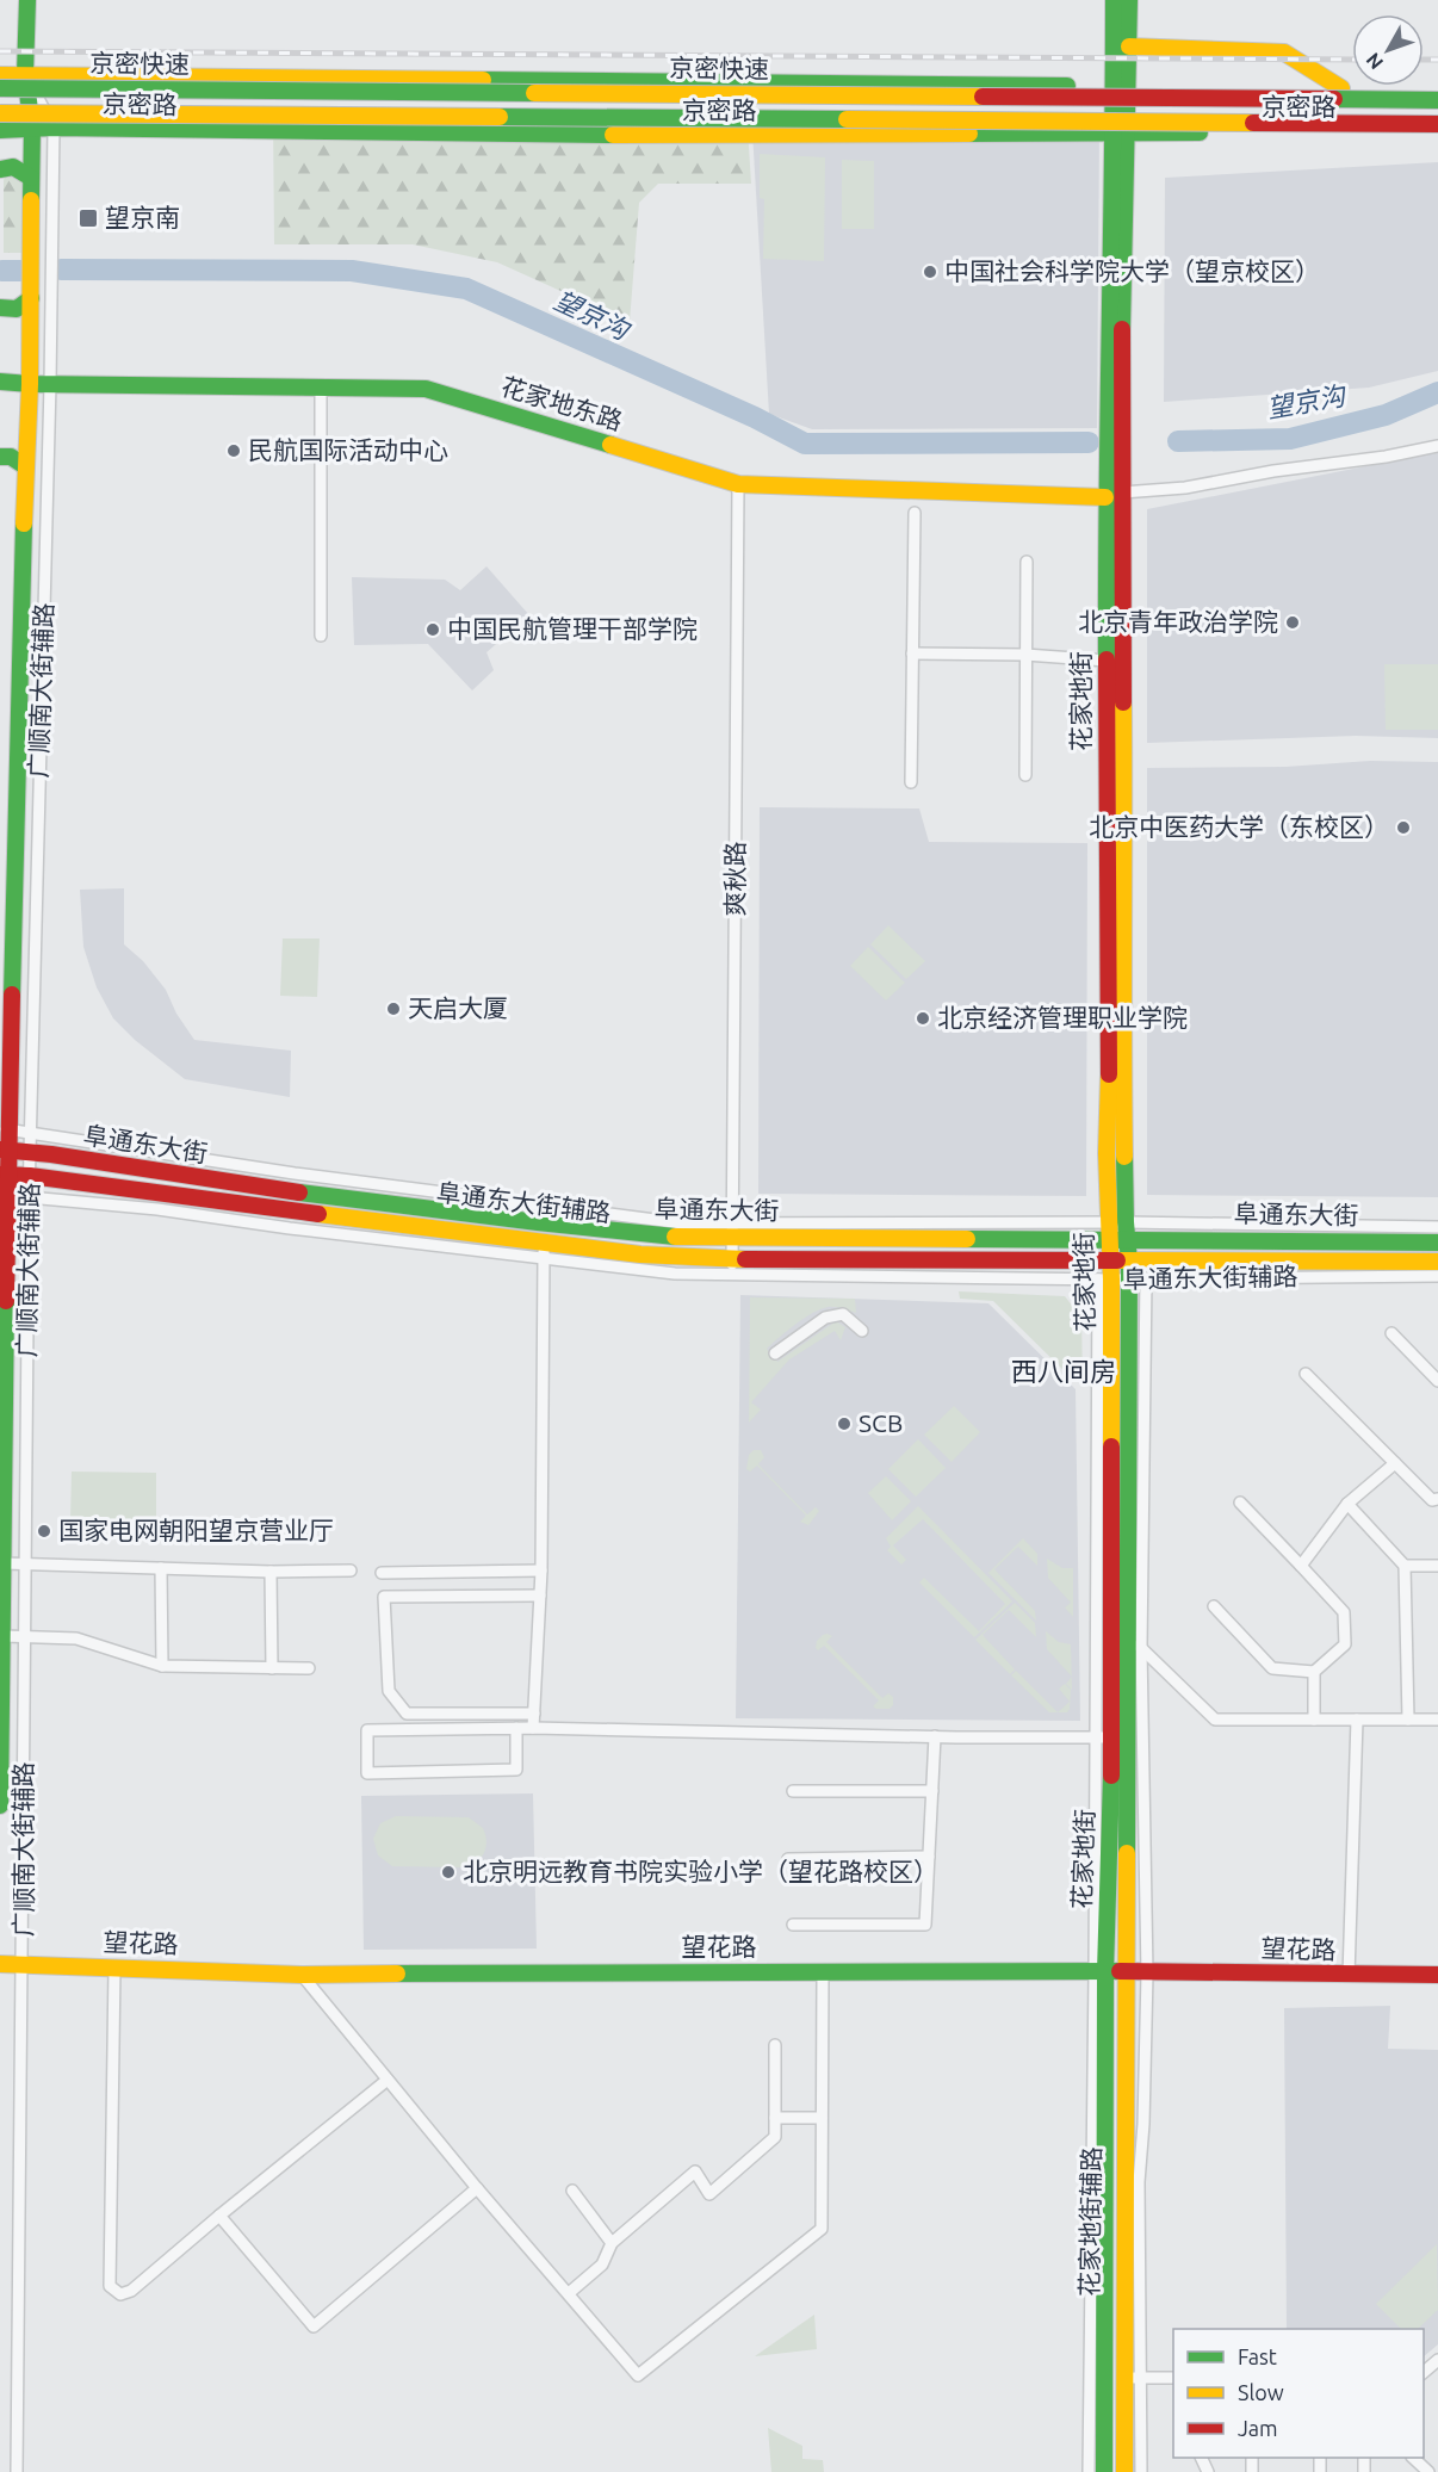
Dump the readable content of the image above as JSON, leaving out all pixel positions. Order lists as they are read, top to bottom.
{
  "streets": {
    "main road": [
      "京密快速",
      "京密路",
      "花家地东路",
      "花家地街",
      "阜通东大街",
      "望花路"
    ],
    "street": [
      "广顺南大街辅路",
      "爽秋路",
      "阜通东大街辅路",
      "花家地街辅路"
    ]
  },
  "crossings": [
    ["京密路", "广顺南大街辅路"],
    ["京密路", "花家地街"],
    ["花家地东路", "广顺南大街辅路"],
    ["花家地东路", "花家地街"],
    ["花家地东路", "爽秋路"],
    ["广顺南大街辅路", "阜通东大街"],
    ["广顺南大街辅路", "阜通东大街辅路"],
    ["广顺南大街辅路", "望花路"],
    ["花家地街", "阜通东大街"],
    ["花家地街", "阜通东大街辅路"],
    ["花家地街", "望花路"],
    ["花家地街", "花家地街辅路"],
    ["爽秋路", "阜通东大街"],
    ["爽秋路", "阜通东大街辅路"],
    ["阜通东大街", "阜通东大街辅路"],
    ["阜通东大街辅路", "花家地街辅路"],
    ["望花路", "花家地街辅路"]
  ],
  "districts": ["西八间房"],
  "water": ["望京沟"],
  "places": {
    "transit": ["望京南"],
    "other": [
      "中国社会科学院大学（望京校区）",
      "民航国际活动中心",
      "北京青年政治学院",
      "中国民航管理干部学院",
      "北京中医药大学（东校区）",
      "天启大厦",
      "北京经济管理职业学院",
      "SCB",
      "国家电网朝阳望京营业厅",
      "北京明远教育书院实验小学（望花路校区）"
    ]
  },
  "legend": ["Fast", "Slow", "Jam"],
  "north": "bottom left"
}
